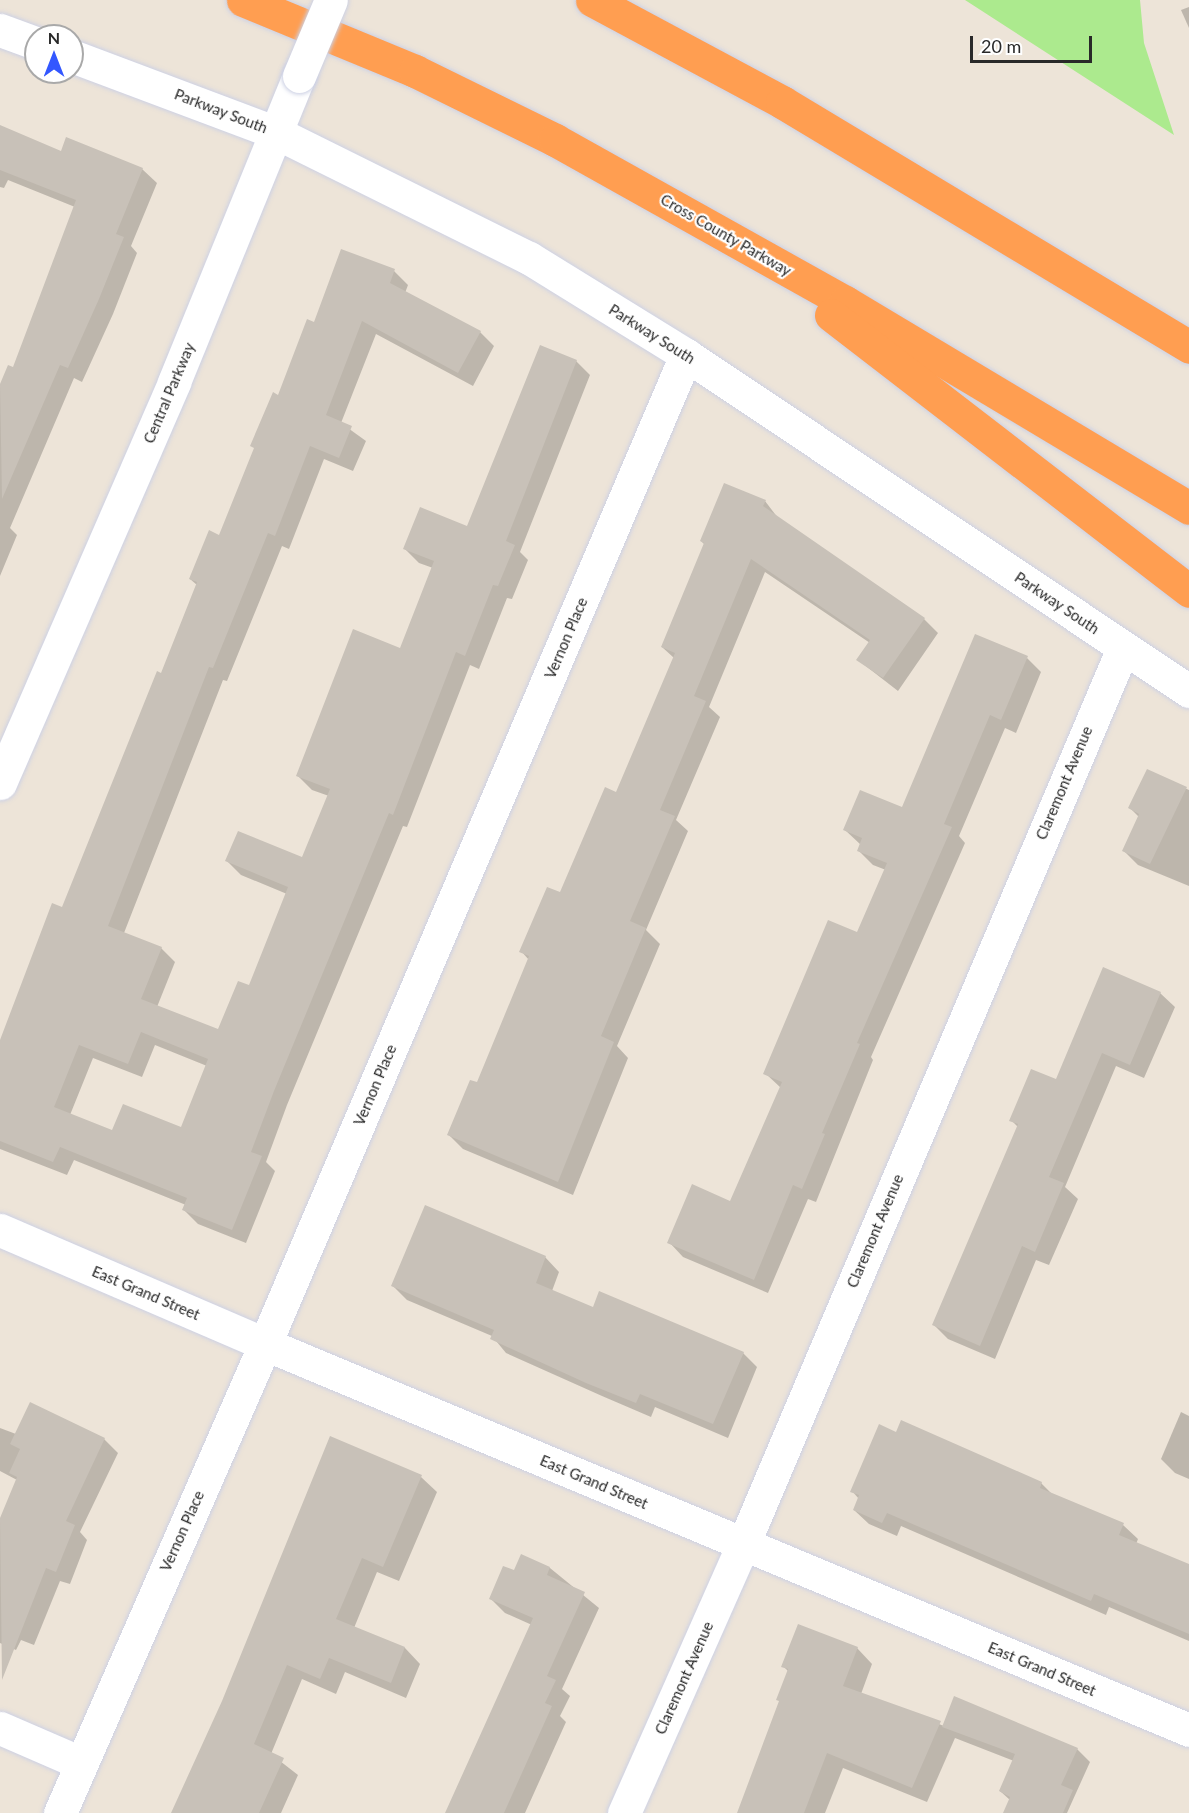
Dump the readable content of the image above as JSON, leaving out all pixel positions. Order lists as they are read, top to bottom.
{
  "streets": {
    "highway": ["Cross County Parkway"],
    "street": [
      "Parkway South",
      "Central Parkway",
      "Vernon Place",
      "Claremont Avenue",
      "East Grand Street"
    ]
  },
  "crossings": [
    ["Parkway South", "Central Parkway"],
    ["Parkway South", "Vernon Place"],
    ["Parkway South", "Claremont Avenue"],
    ["Vernon Place", "East Grand Street"],
    ["Claremont Avenue", "East Grand Street"]
  ],
  "scale_bar": "20 m",
  "north": "top"
}
